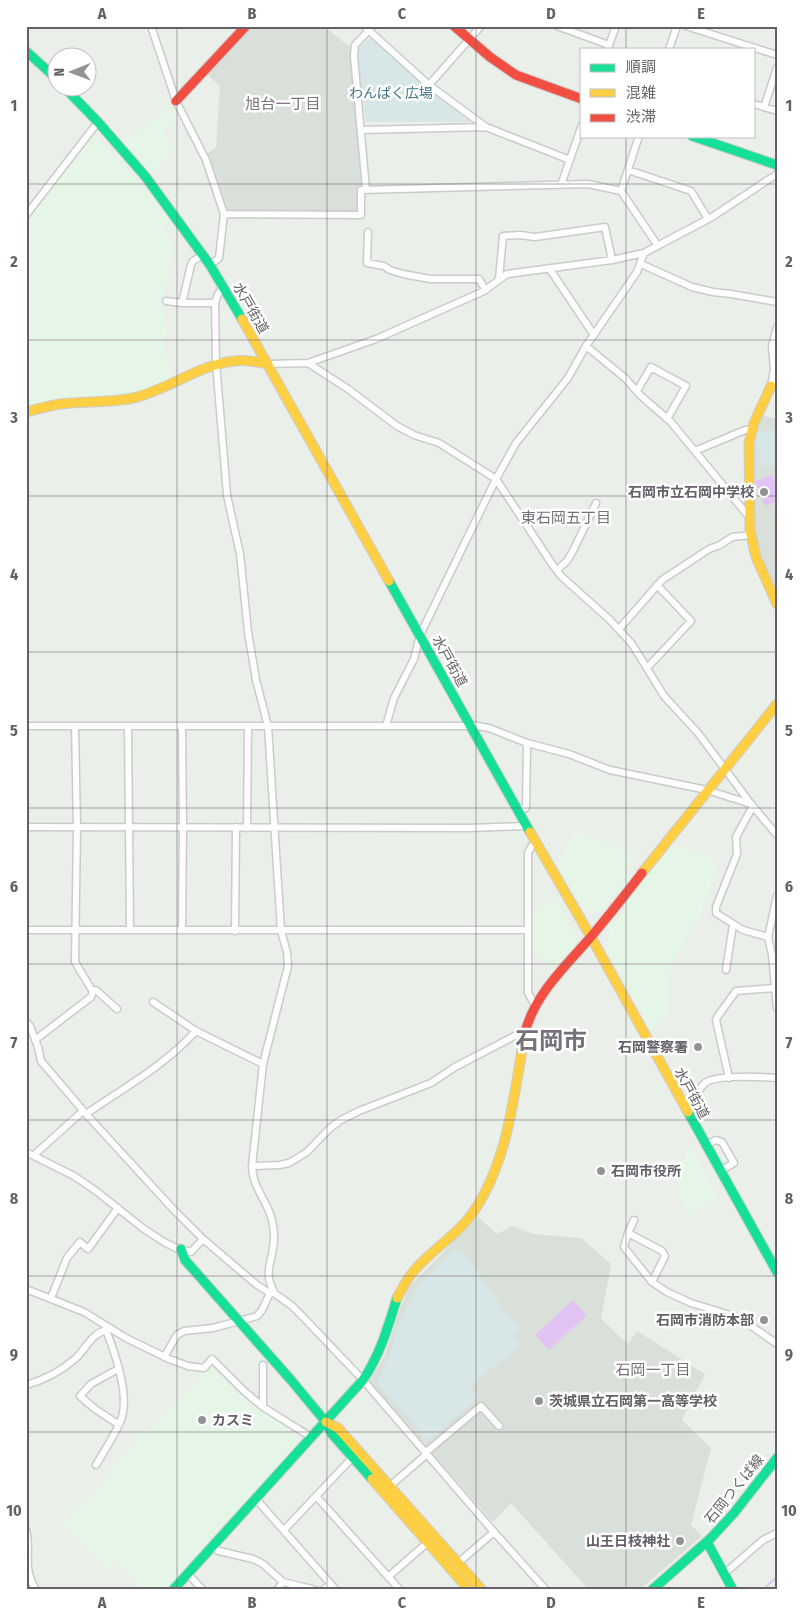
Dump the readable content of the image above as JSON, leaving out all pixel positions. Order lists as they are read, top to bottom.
{
  "streets": {
    "main road": ["水戸街道", "石岡つくば線"]
  },
  "districts": [
    "旭台一丁目",
    "東石岡五丁目",
    "石岡市",
    "石岡一丁目"
  ],
  "parks": ["わんぱく広場"],
  "places": [
    "石岡市立石岡中学校",
    "石岡警察署",
    "石岡市役所",
    "石岡市消防本部",
    "茨城県立石岡第一高等学校",
    "カスミ",
    "山王日枝神社"
  ],
  "legend": ["順調", "混雑", "渋滞"],
  "north": "left",
  "grid": {
    "columns": [
      "A",
      "B",
      "C",
      "D",
      "E"
    ],
    "rows": [
      "1",
      "2",
      "3",
      "4",
      "5",
      "6",
      "7",
      "8",
      "9",
      "10"
    ]
  }
}
